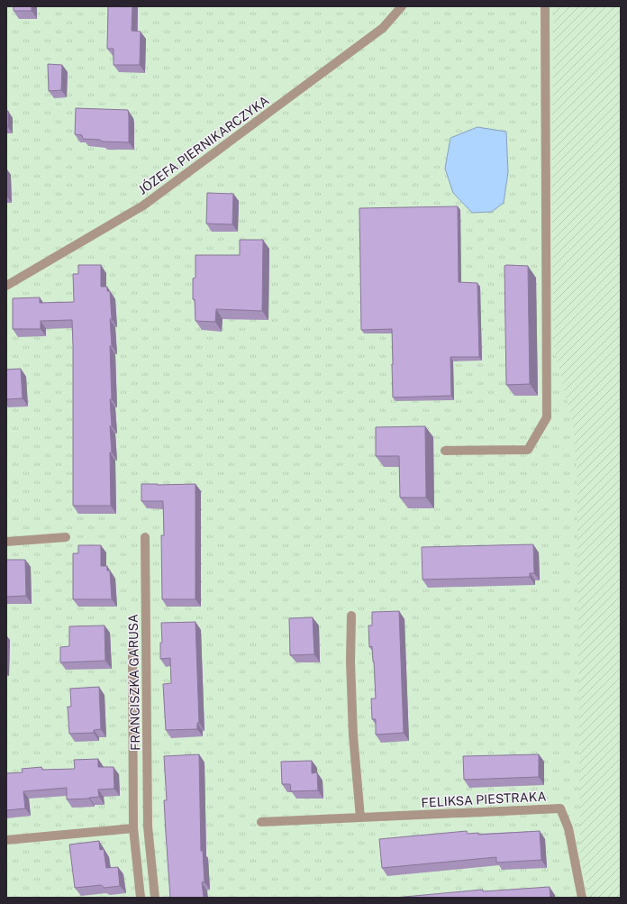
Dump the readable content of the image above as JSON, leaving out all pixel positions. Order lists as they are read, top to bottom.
{
  "streets": {
    "street": ["JÓZEFA PIERNIKARCZYKA", "FRANCISZKA GARUSA", "FELIKSA PIESTRAKA"]
  }
}
